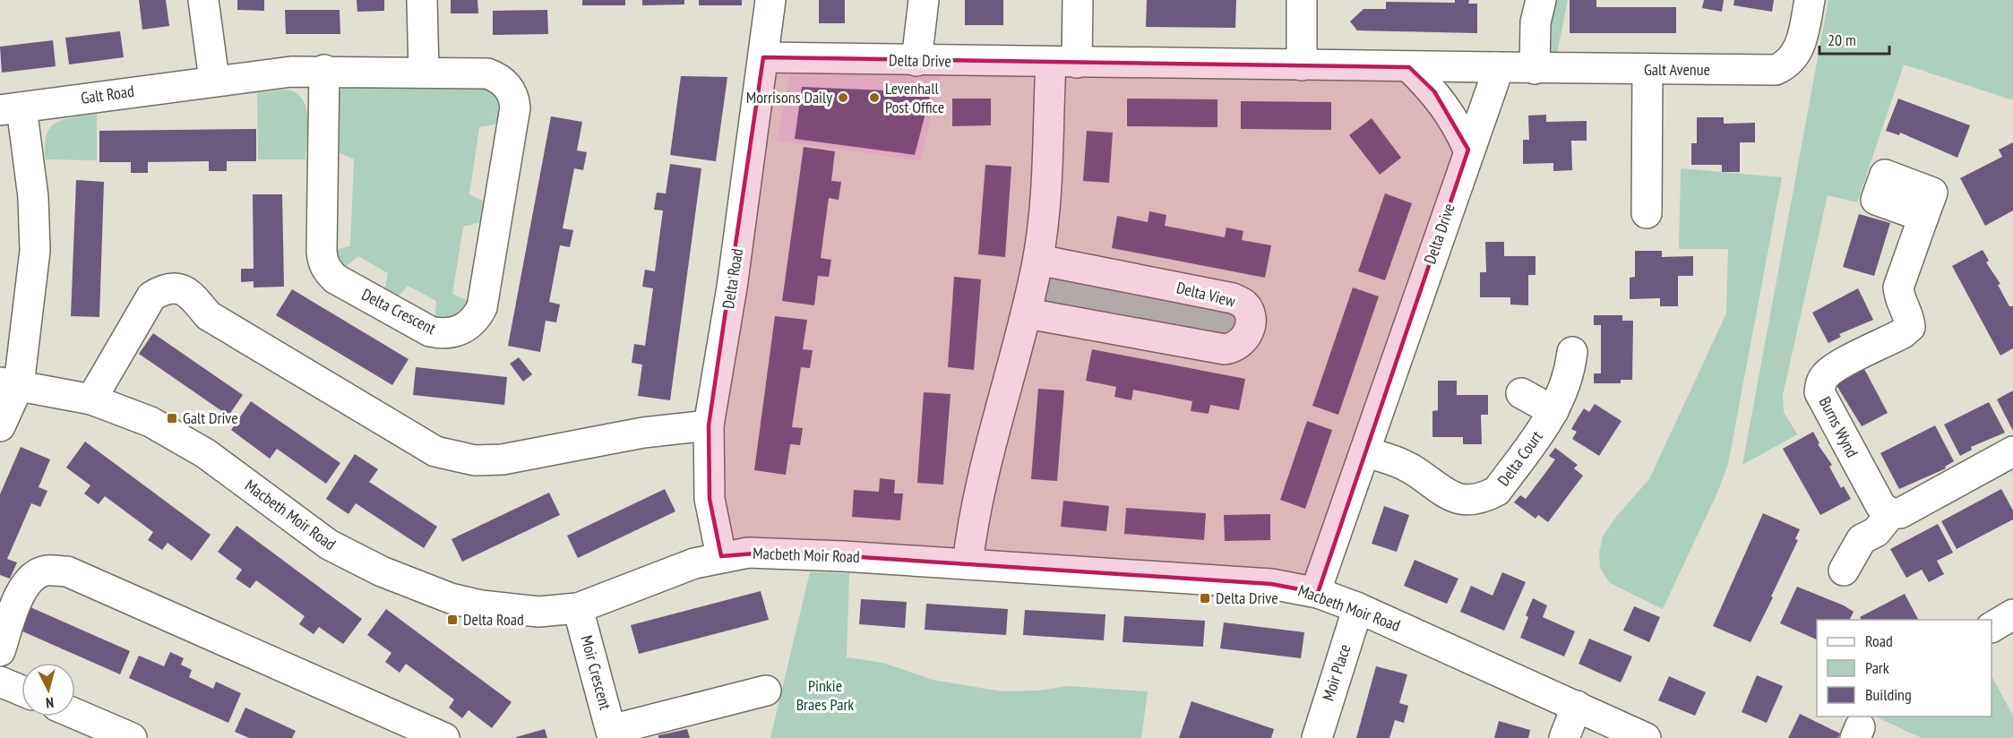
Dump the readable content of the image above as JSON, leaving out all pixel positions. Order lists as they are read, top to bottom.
{
  "streets": {
    "street": [
      "Delta Drive",
      "Galt Avenue",
      "Galt Road",
      "Delta Road",
      "Delta View",
      "Delta Crescent",
      "Burns Wynd",
      "Delta Court",
      "Macbeth Moir Road",
      "Moir Crescent",
      "Moir Place"
    ]
  },
  "crossings": [
    ["Delta Drive", "Galt Avenue"],
    ["Delta Drive", "Delta Road"],
    ["Delta Drive", "Delta Court"],
    ["Delta Drive", "Macbeth Moir Road"],
    ["Galt Road", "Delta Crescent"],
    ["Delta Road", "Macbeth Moir Road"],
    ["Macbeth Moir Road", "Moir Crescent"],
    ["Macbeth Moir Road", "Moir Place"]
  ],
  "parks": ["Pinkie Braes Park"],
  "places": {
    "other": ["Morrisons Daily", "Levenhall Post Office"],
    "transit": ["Galt Drive", "Delta Drive", "Delta Road"]
  },
  "legend": ["Road", "Park", "Building"],
  "scale_bar": "20 m",
  "north": "bottom"
}
